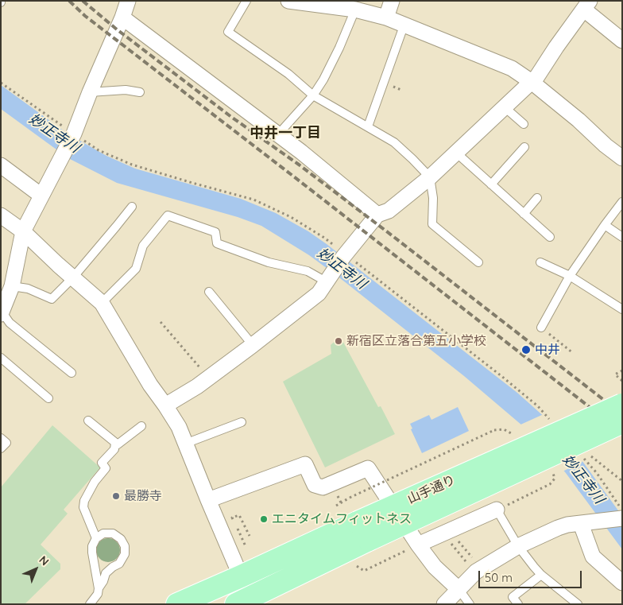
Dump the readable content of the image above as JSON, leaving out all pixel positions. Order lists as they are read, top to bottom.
{
  "streets": {
    "main road": ["山手通り"]
  },
  "districts": ["中井一丁目"],
  "water": ["妙正寺川"],
  "places": [
    "新宿区立落合第五小学校",
    "中井",
    "最勝寺",
    "エニタイムフィットネス"
  ],
  "scale_bar": "50 m",
  "north": "top right"
}
